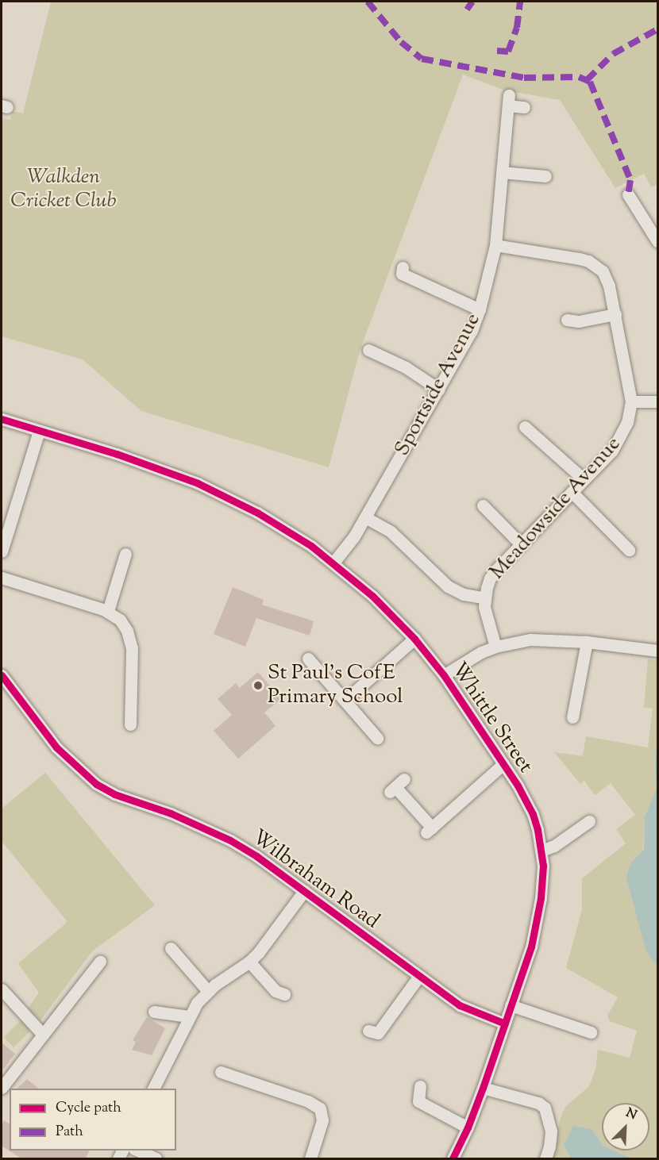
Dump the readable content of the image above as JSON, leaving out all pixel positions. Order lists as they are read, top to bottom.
{
  "streets": {
    "street": [
      "Sportside Avenue",
      "Meadowside Avenue",
      "Whittle Street",
      "Wilbraham Road"
    ]
  },
  "crossings": [
    ["Sportside Avenue", "Meadowside Avenue"],
    ["Sportside Avenue", "Whittle Street"],
    ["Whittle Street", "Wilbraham Road"]
  ],
  "parks": ["Walkden Cricket Club"],
  "places": ["St Paul's CofE Primary School"],
  "legend": ["Cycle path", "Path"],
  "north": "top right"
}
